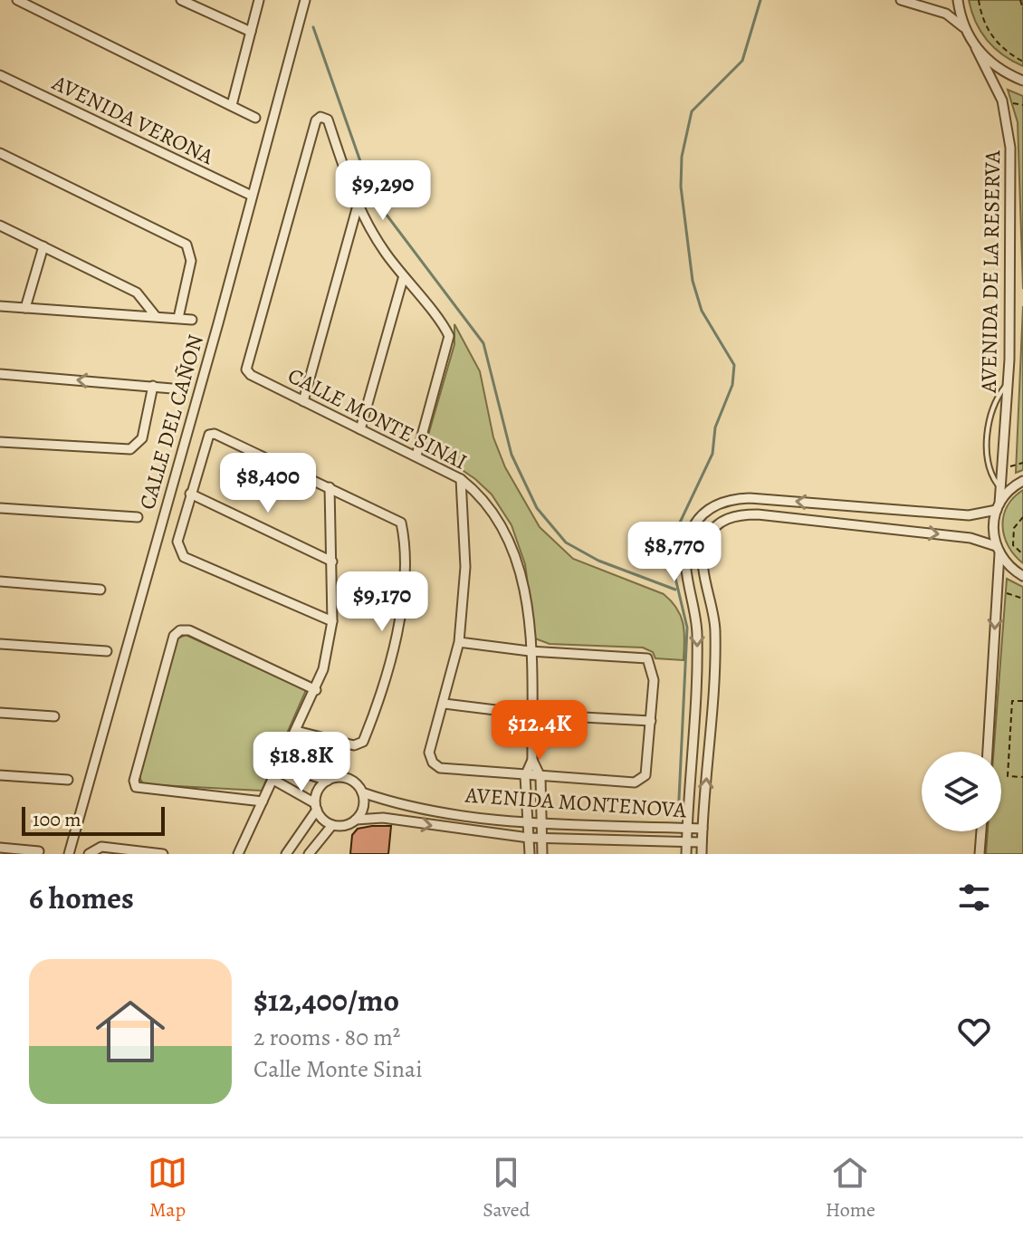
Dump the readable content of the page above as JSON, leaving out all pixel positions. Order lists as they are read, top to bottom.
{
  "streets": {
    "street": [
      "AVENIDA VERONA",
      "AVENIDA DE LA RESERVA",
      "CALLE MONTE SINAI",
      "CALLE DEL CAÑON",
      "AVENIDA MONTENOVA"
    ]
  },
  "crossings": [
    ["AVENIDA VERONA", "CALLE DEL CAÑON"]
  ],
  "scale_bar": "100 m",
  "page": {
    "price": [
      "$9,290",
      "$8,400",
      "$8,770",
      "$9,170",
      "$12.4K",
      "$18.8K"
    ],
    "scale": "100 m",
    "heading": "6 homes",
    "list": [
      {
        "name": "$12,400/mo",
        "note": "2 rooms · 80 m² · Calle Monte Sinai"
      }
    ],
    "tabs": ["Map", "Saved", "Home"]
  }
}
